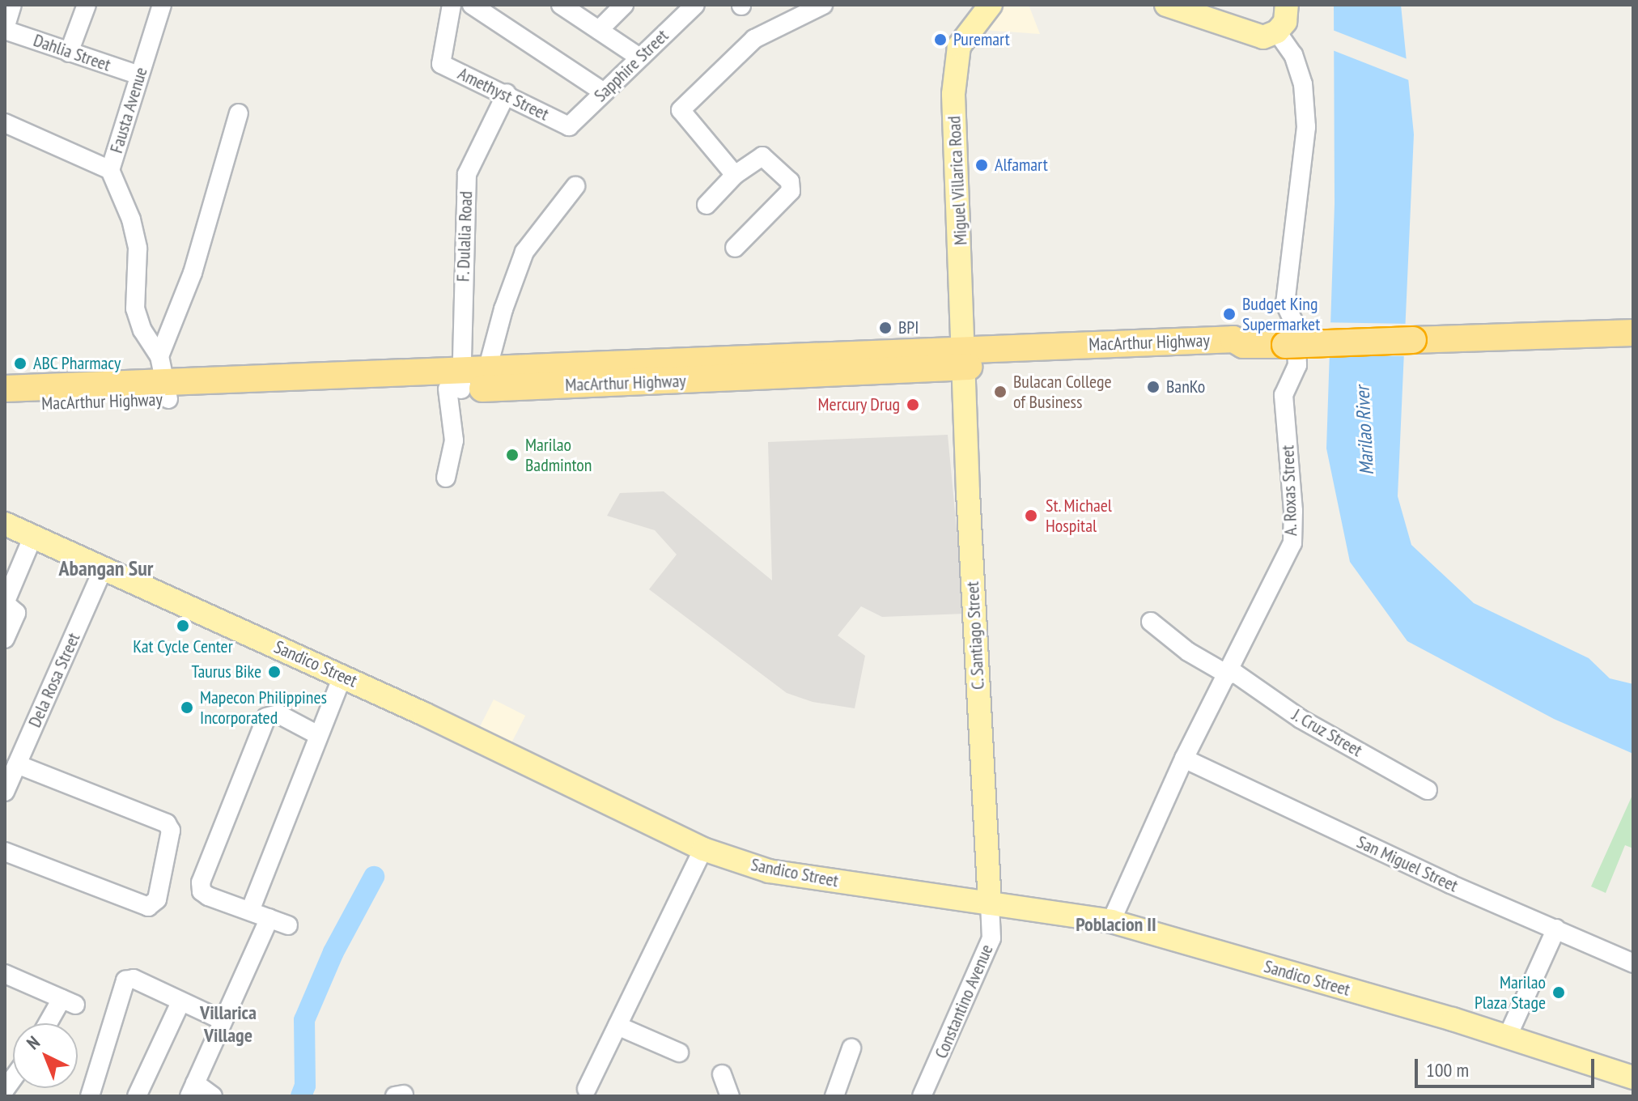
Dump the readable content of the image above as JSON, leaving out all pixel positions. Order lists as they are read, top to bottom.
{
  "streets": {
    "highway": ["MacArthur Highway"],
    "main road": ["Miguel Villarica Road", "C. Santiago Street", "Sandico Street"],
    "street": [
      "Dahlia Street",
      "Sapphire Street",
      "Amethyst Street",
      "Fausta Avenue",
      "F. Dulalia Road",
      "A. Roxas Street",
      "Dela Rosa Street",
      "J. Cruz Street",
      "San Miguel Street",
      "Constantino Avenue"
    ]
  },
  "crossings": [
    ["Dahlia Street", "Fausta Avenue"],
    ["Sapphire Street", "Amethyst Street"],
    ["Amethyst Street", "F. Dulalia Road"],
    ["Fausta Avenue", "MacArthur Highway"],
    ["Miguel Villarica Road", "MacArthur Highway"],
    ["Miguel Villarica Road", "C. Santiago Street"],
    ["F. Dulalia Road", "MacArthur Highway"],
    ["MacArthur Highway", "C. Santiago Street"],
    ["A. Roxas Street", "Sandico Street"],
    ["A. Roxas Street", "J. Cruz Street"],
    ["A. Roxas Street", "San Miguel Street"],
    ["C. Santiago Street", "Sandico Street"],
    ["C. Santiago Street", "Constantino Avenue"],
    ["Sandico Street", "Dela Rosa Street"],
    ["Sandico Street", "Constantino Avenue"]
  ],
  "districts": ["Abangan Sur", "Poblacion II", "Villarica Village"],
  "water": ["Marilao River"],
  "places": [
    "Puremart",
    "Alfamart",
    "Budget King Supermarket",
    "BPI",
    "ABC Pharmacy",
    "BanKo",
    "Bulacan College of Business",
    "Mercury Drug",
    "Marilao Badminton",
    "St. Michael Hospital",
    "Kat Cycle Center",
    "Taurus Bike",
    "Mapecon Philippines Incorporated",
    "Marilao Plaza Stage"
  ],
  "scale_bar": "100 m",
  "north": "top left"
}
